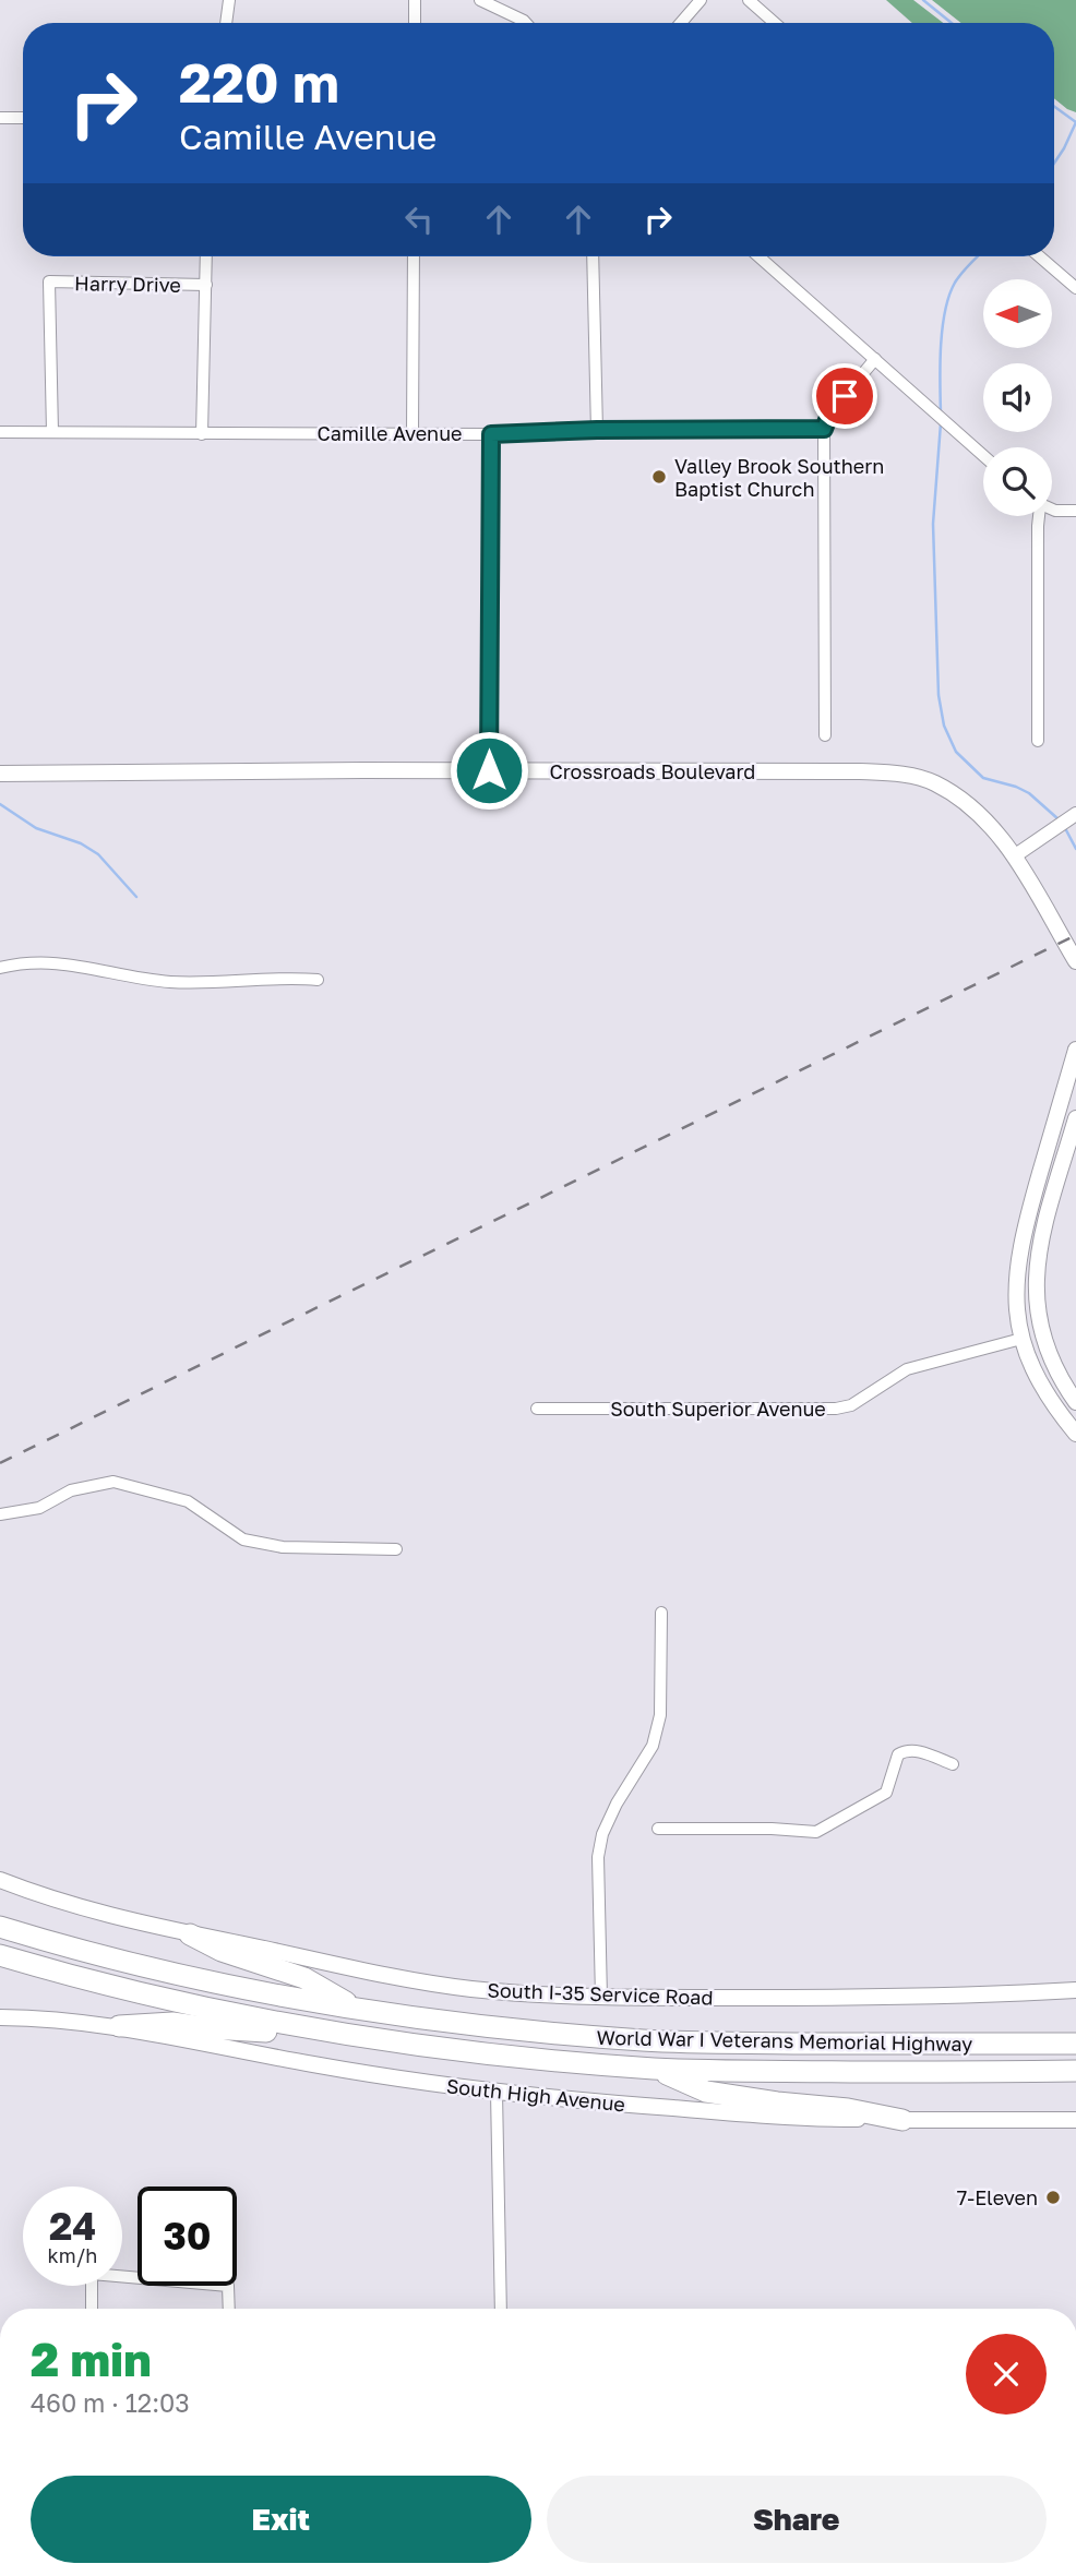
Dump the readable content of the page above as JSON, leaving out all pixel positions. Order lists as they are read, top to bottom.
{
  "streets": {
    "highway": ["World War I Veterans Memorial Highway"],
    "main road": ["Crossroads Boulevard", "South I-35 Service Road", "South High Avenue"],
    "street": ["Harry Drive", "Camille Avenue", "South Superior Avenue"]
  },
  "crossings": [
    ["Harry Drive", "Camille Avenue"]
  ],
  "places": ["Valley Brook Southern Baptist Church", "7-Eleven"],
  "north": "left",
  "page": {
    "turn": ["220 m", "Camille Avenue"],
    "speed": "24 km/h",
    "limit": "30",
    "heading": ["2 min", "460 m · 12:03"],
    "buttons": ["Exit", "Share"]
  }
}
